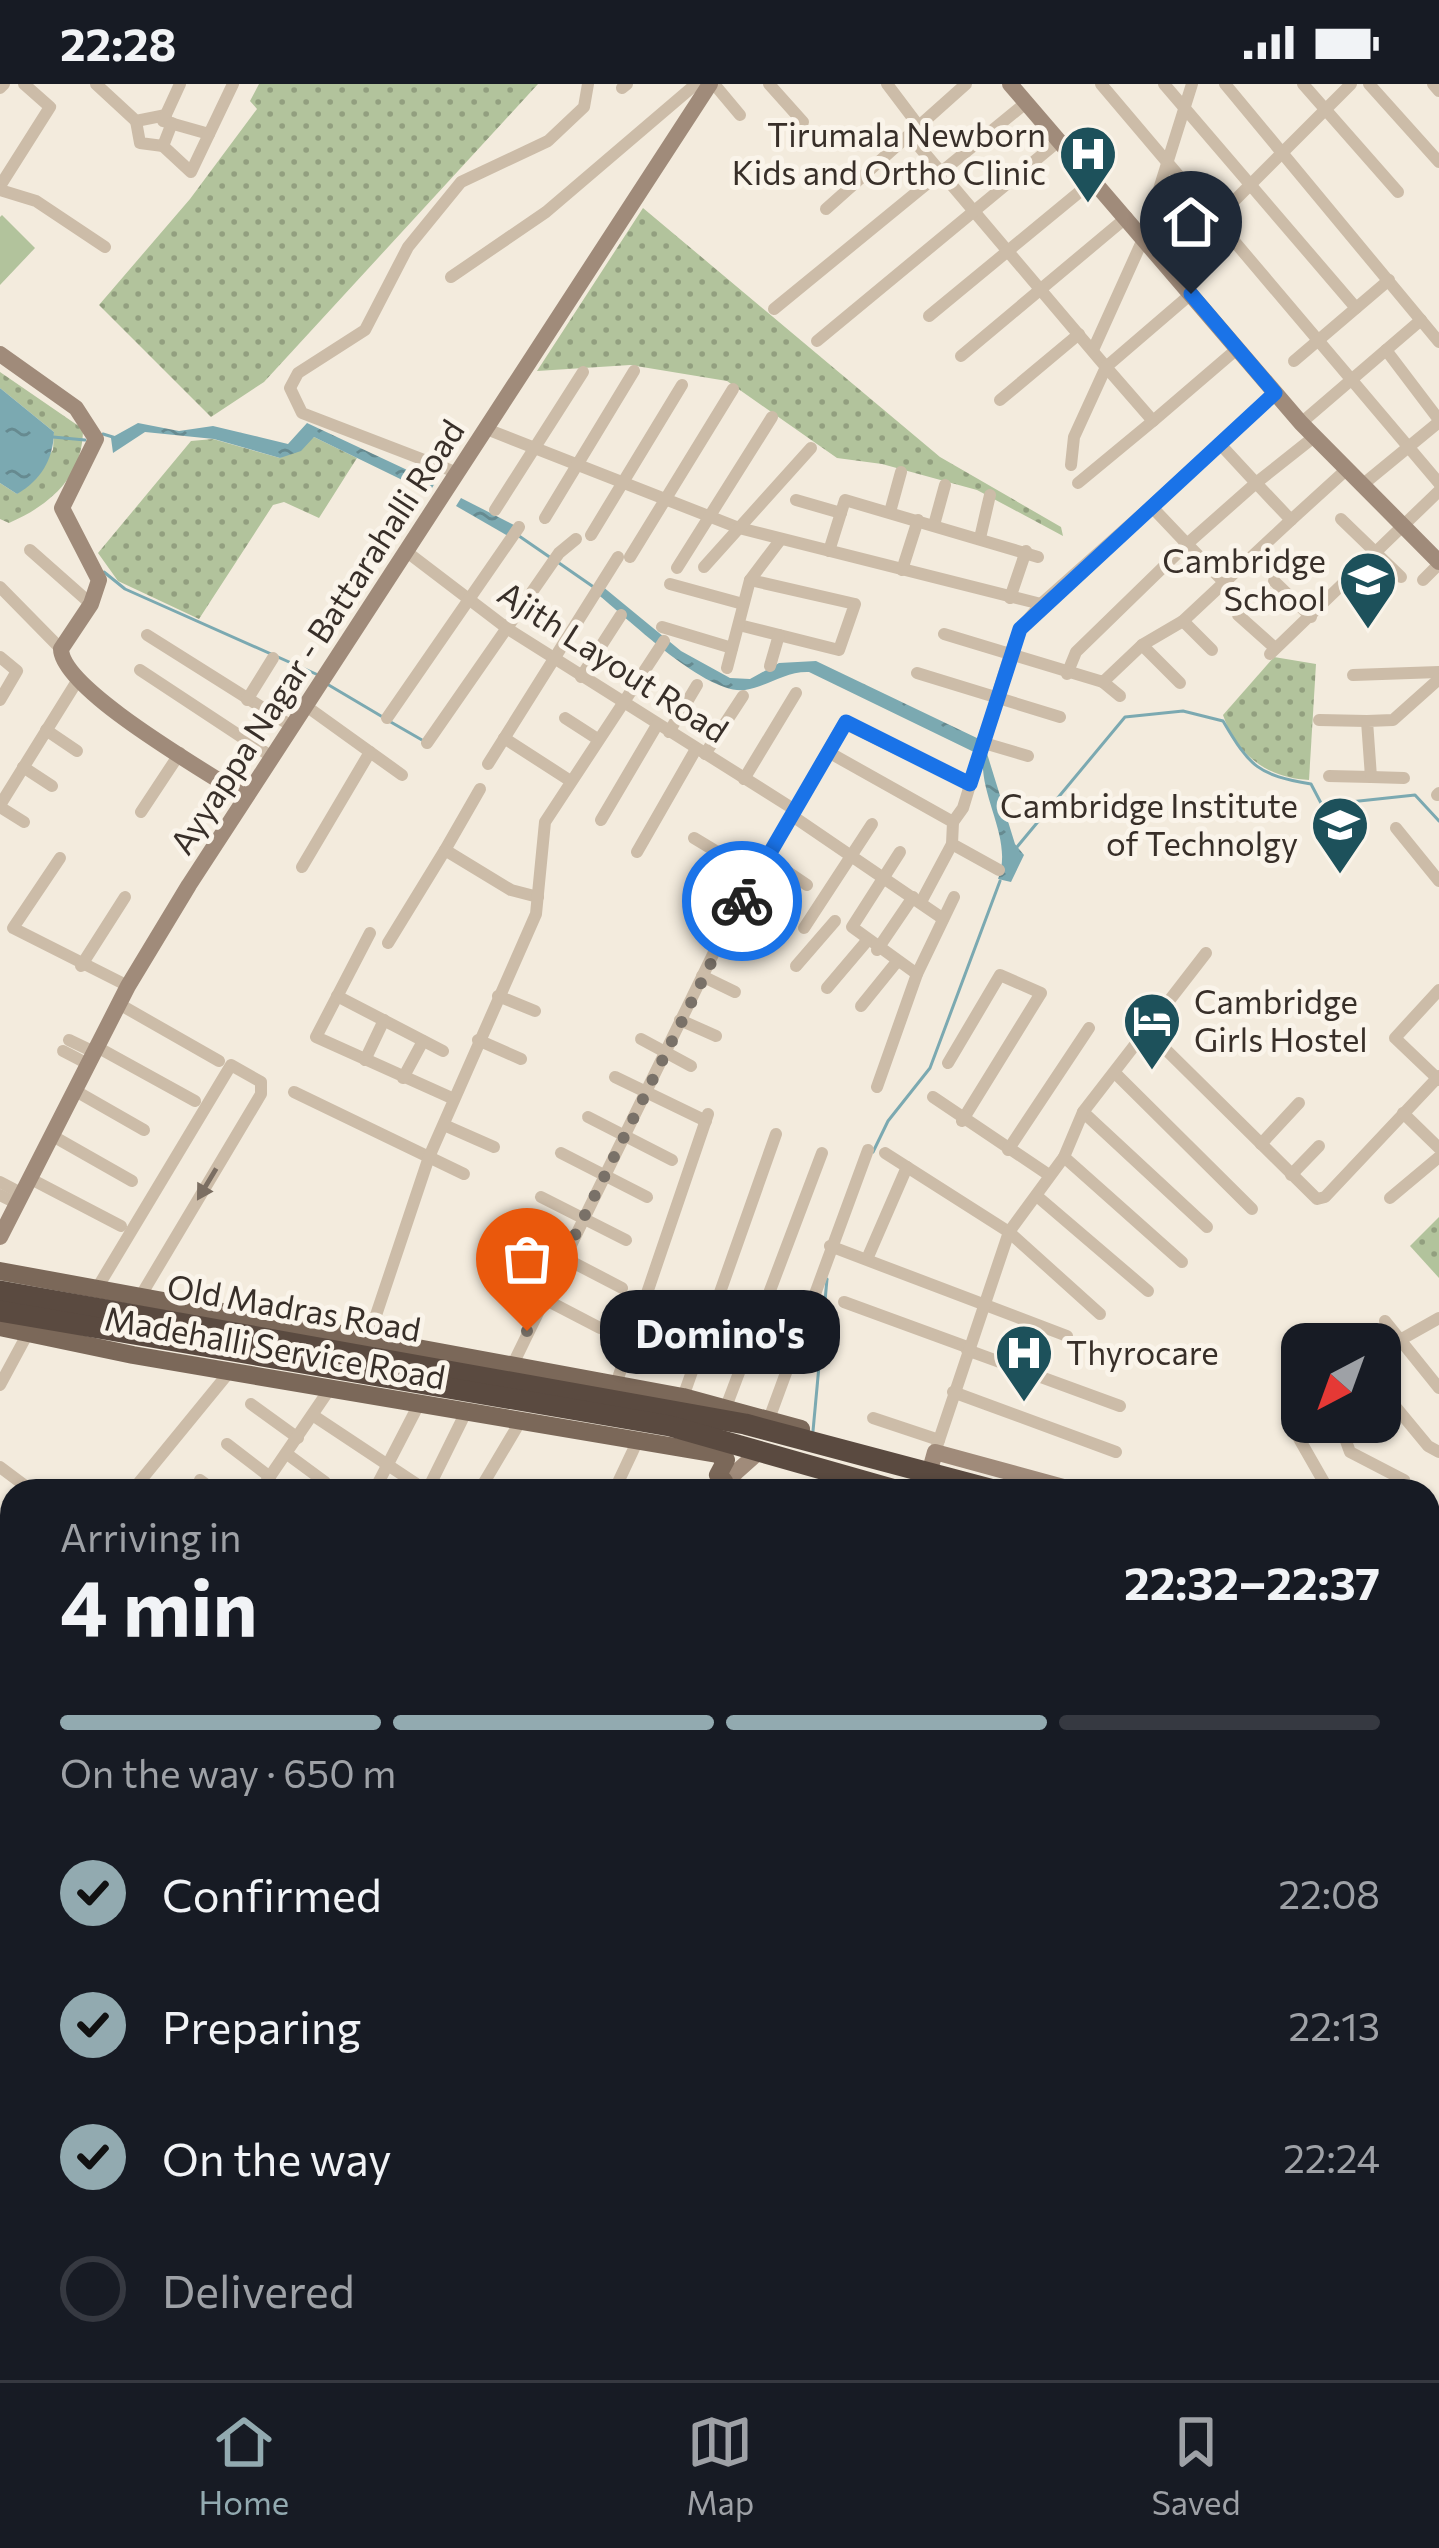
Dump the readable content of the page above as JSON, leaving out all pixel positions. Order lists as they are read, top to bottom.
{
  "streets": {
    "highway": ["Old Madras Road"],
    "main road": ["Madehalli Service Road"],
    "street": ["Ayyappa Nagar - Battarahalli Road", "Ajith Layout Road"]
  },
  "crossings": [
    ["Ayyappa Nagar - Battarahalli Road", "Ajith Layout Road"],
    ["Old Madras Road", "Madehalli Service Road"]
  ],
  "places": {
    "hospital": ["Tirumala Newborn Kids and Ortho Clinic", "Thyrocare"],
    "school or university": ["Cambridge School", "Cambridge Institute of Technolgy"],
    "hotel": ["Cambridge Girls Hostel"],
    "other": ["Domino's"]
  },
  "north": "bottom left",
  "page": {
    "status": "22:28",
    "bubble": "Domino's",
    "heading": ["4 min", "Arriving in", "22:32–22:37"],
    "bar": "On the way · 650 m",
    "list": [
      ["Confirmed", "22:08"],
      ["Preparing", "22:13"],
      ["On the way", "22:24"],
      "Delivered"
    ],
    "tabs": ["Home", "Map", "Saved"]
  }
}
